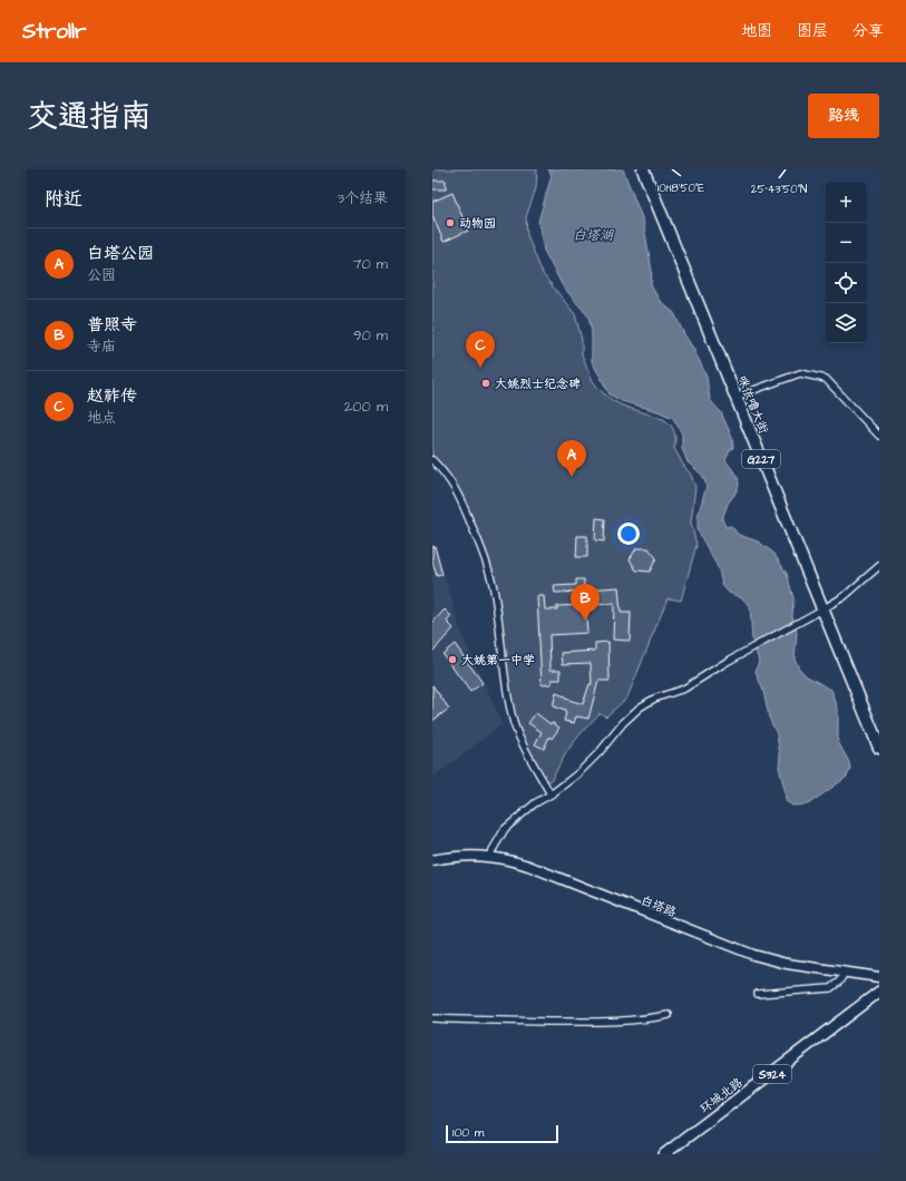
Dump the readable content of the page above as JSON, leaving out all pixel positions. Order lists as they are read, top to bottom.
{
  "streets": {
    "highway": ["咪依噜大街", "G227"],
    "main road": ["S324", "环城北路"],
    "street": ["白塔路"]
  },
  "water": ["白塔湖"],
  "places": ["动物园", "大姚烈士纪念碑", "大姚第一中学"],
  "scale_bar": "100 m",
  "page": {
    "header": "Strollr",
    "nav": ["地图", "图层", "分享"],
    "title": "交通指南",
    "buttons": "路线",
    "heading": ["附近", "3个结果"],
    "map_buttons": ["+", "−"],
    "list": [
      {
        "mark": "A",
        "name": "白塔公园",
        "note": "公园",
        "value": "70 m"
      },
      {
        "mark": "B",
        "name": "普照寺",
        "note": "寺庙",
        "value": "90 m"
      },
      {
        "mark": "C",
        "name": "赵祚传",
        "note": "地点",
        "value": "200 m"
      }
    ],
    "pins": ["C", "A", "B"],
    "scale": "100 m"
  },
  "coordinates": ["101°18'50\"E", "25°43'50\"N"]
}
